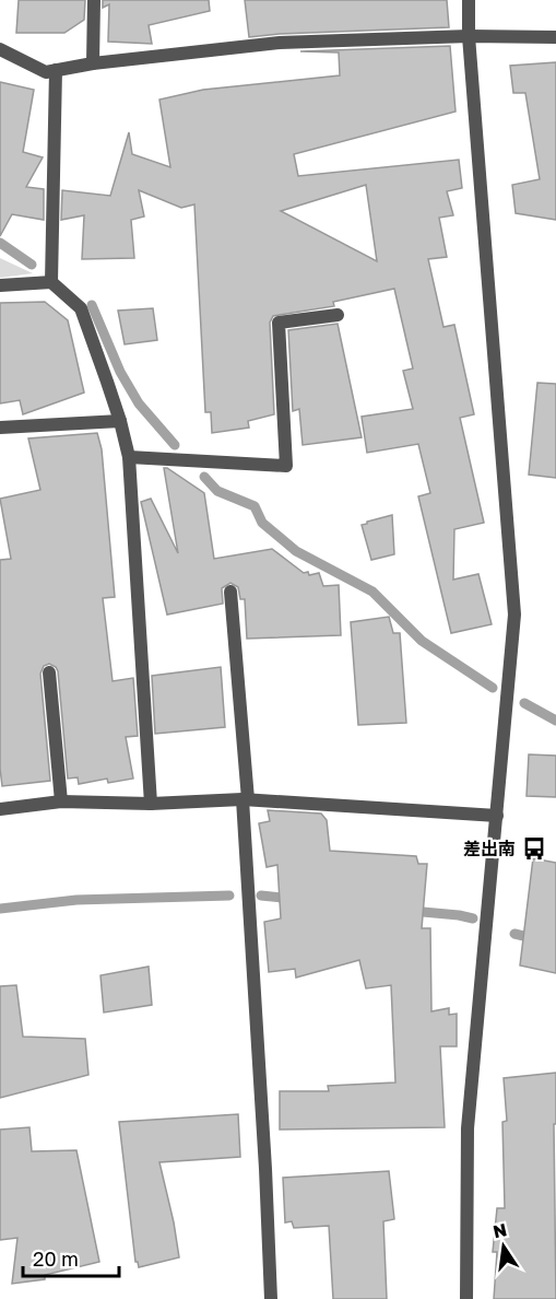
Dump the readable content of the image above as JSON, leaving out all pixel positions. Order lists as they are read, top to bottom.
{
  "places": {
    "bus stop": ["差出南"]
  },
  "scale_bar": "20 m",
  "north": "top"
}
